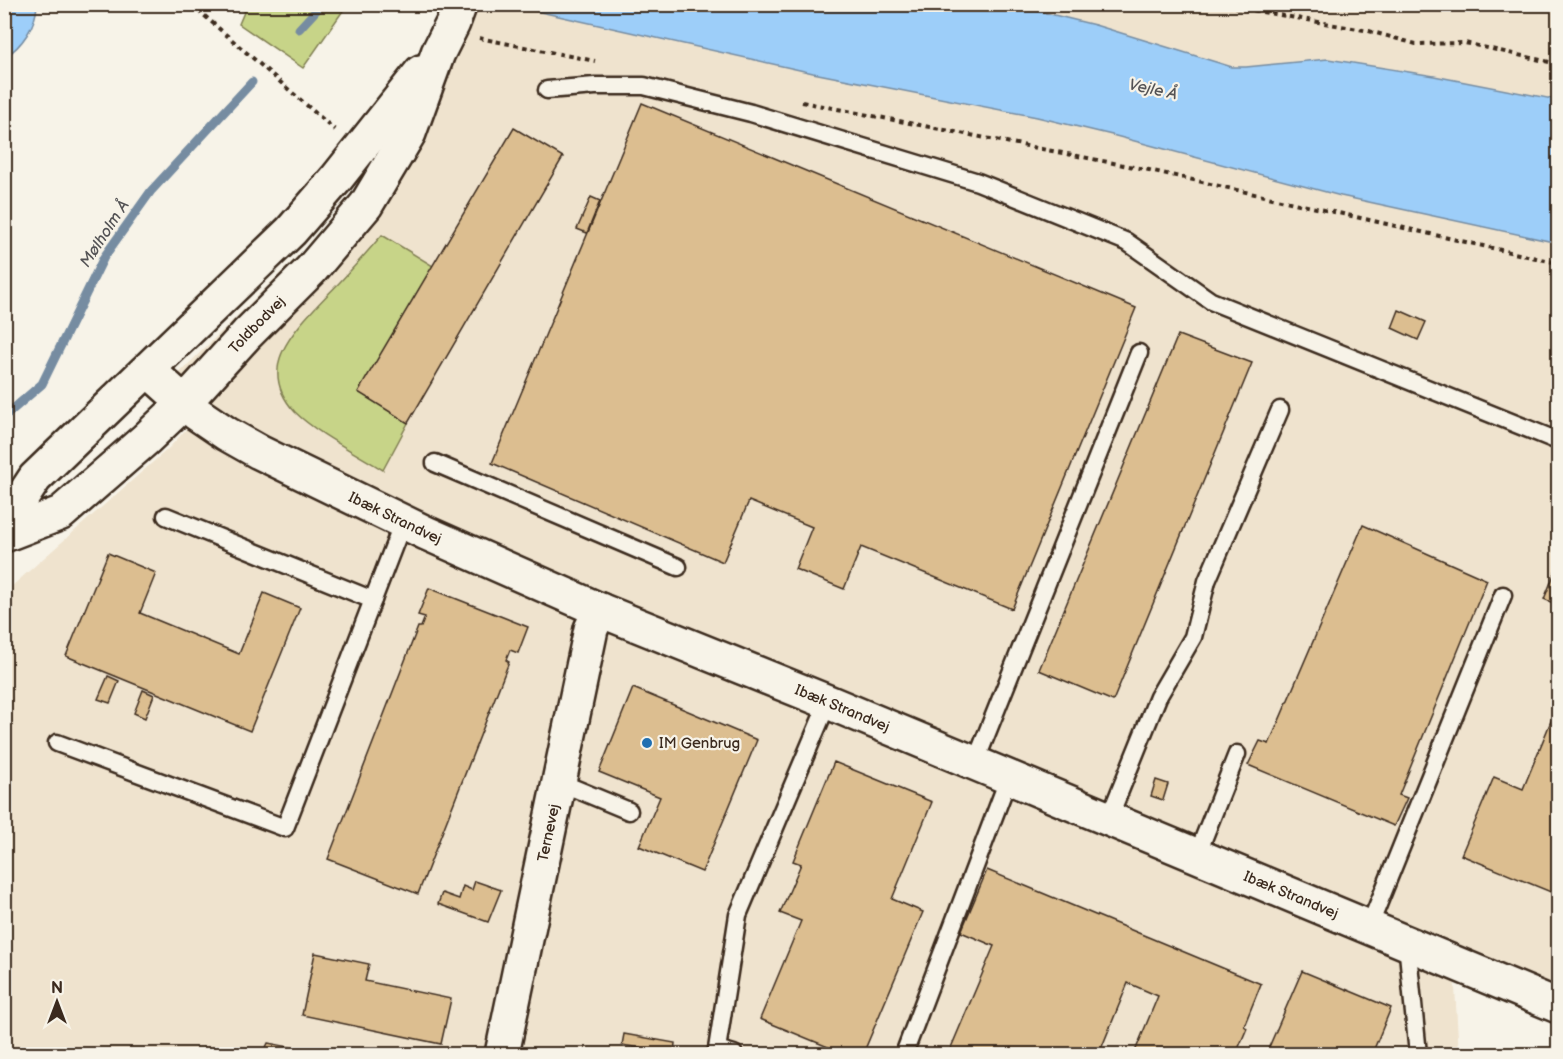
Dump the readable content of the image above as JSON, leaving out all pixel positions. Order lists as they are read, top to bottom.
{
  "streets": {
    "street": ["Toldbodvej", "Ibæk Strandvej", "Ternevej"]
  },
  "crossings": [
    ["Toldbodvej", "Ibæk Strandvej"],
    ["Ibæk Strandvej", "Ternevej"]
  ],
  "water": ["Vejle Å", "Mølholm Å"],
  "places": ["IM Genbrug"],
  "north": "top"
}
